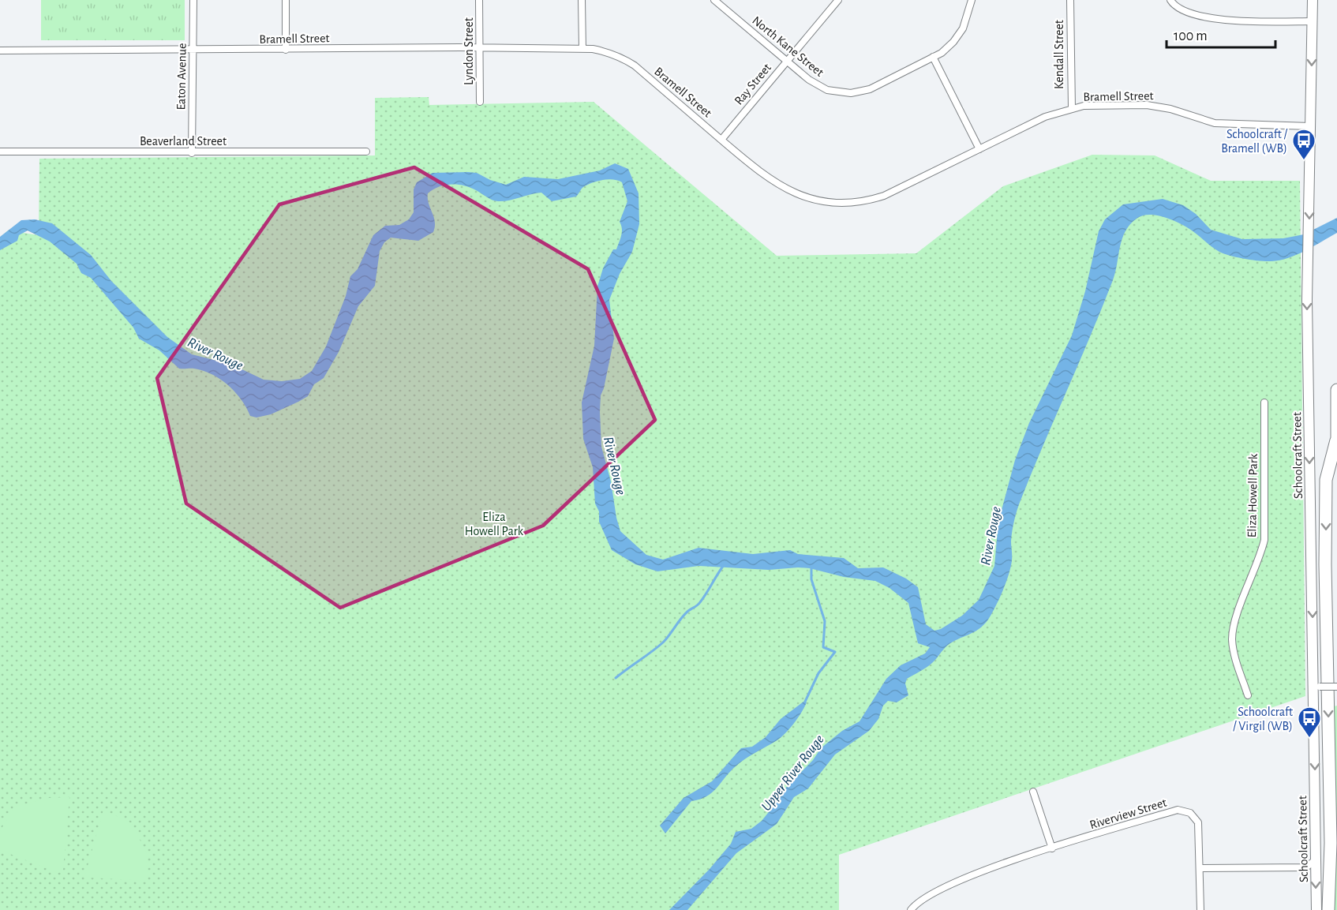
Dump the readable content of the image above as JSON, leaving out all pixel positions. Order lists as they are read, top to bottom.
{
  "streets": {
    "main road": ["Schoolcraft Street"],
    "street": [
      "Bramell Street",
      "North Kane Street",
      "Lyndon Street",
      "Kendall Street",
      "Eaton Avenue",
      "Ray Street",
      "Beaverland Street",
      "Eliza Howell Park",
      "Riverview Street"
    ]
  },
  "crossings": [
    ["Bramell Street", "Lyndon Street"],
    ["Bramell Street", "Kendall Street"],
    ["Bramell Street", "Eaton Avenue"],
    ["Bramell Street", "Ray Street"],
    ["Bramell Street", "Schoolcraft Street"],
    ["North Kane Street", "Ray Street"],
    ["Eaton Avenue", "Beaverland Street"]
  ],
  "one_way": ["Schoolcraft Street"],
  "water": ["River Rouge", "Upper River Rouge"],
  "parks": ["Eliza Howell Park"],
  "places": {
    "bus stop": ["Schoolcraft / Bramell (WB)", "Schoolcraft / Virgil (WB)"]
  },
  "scale_bar": "100 m"
}
